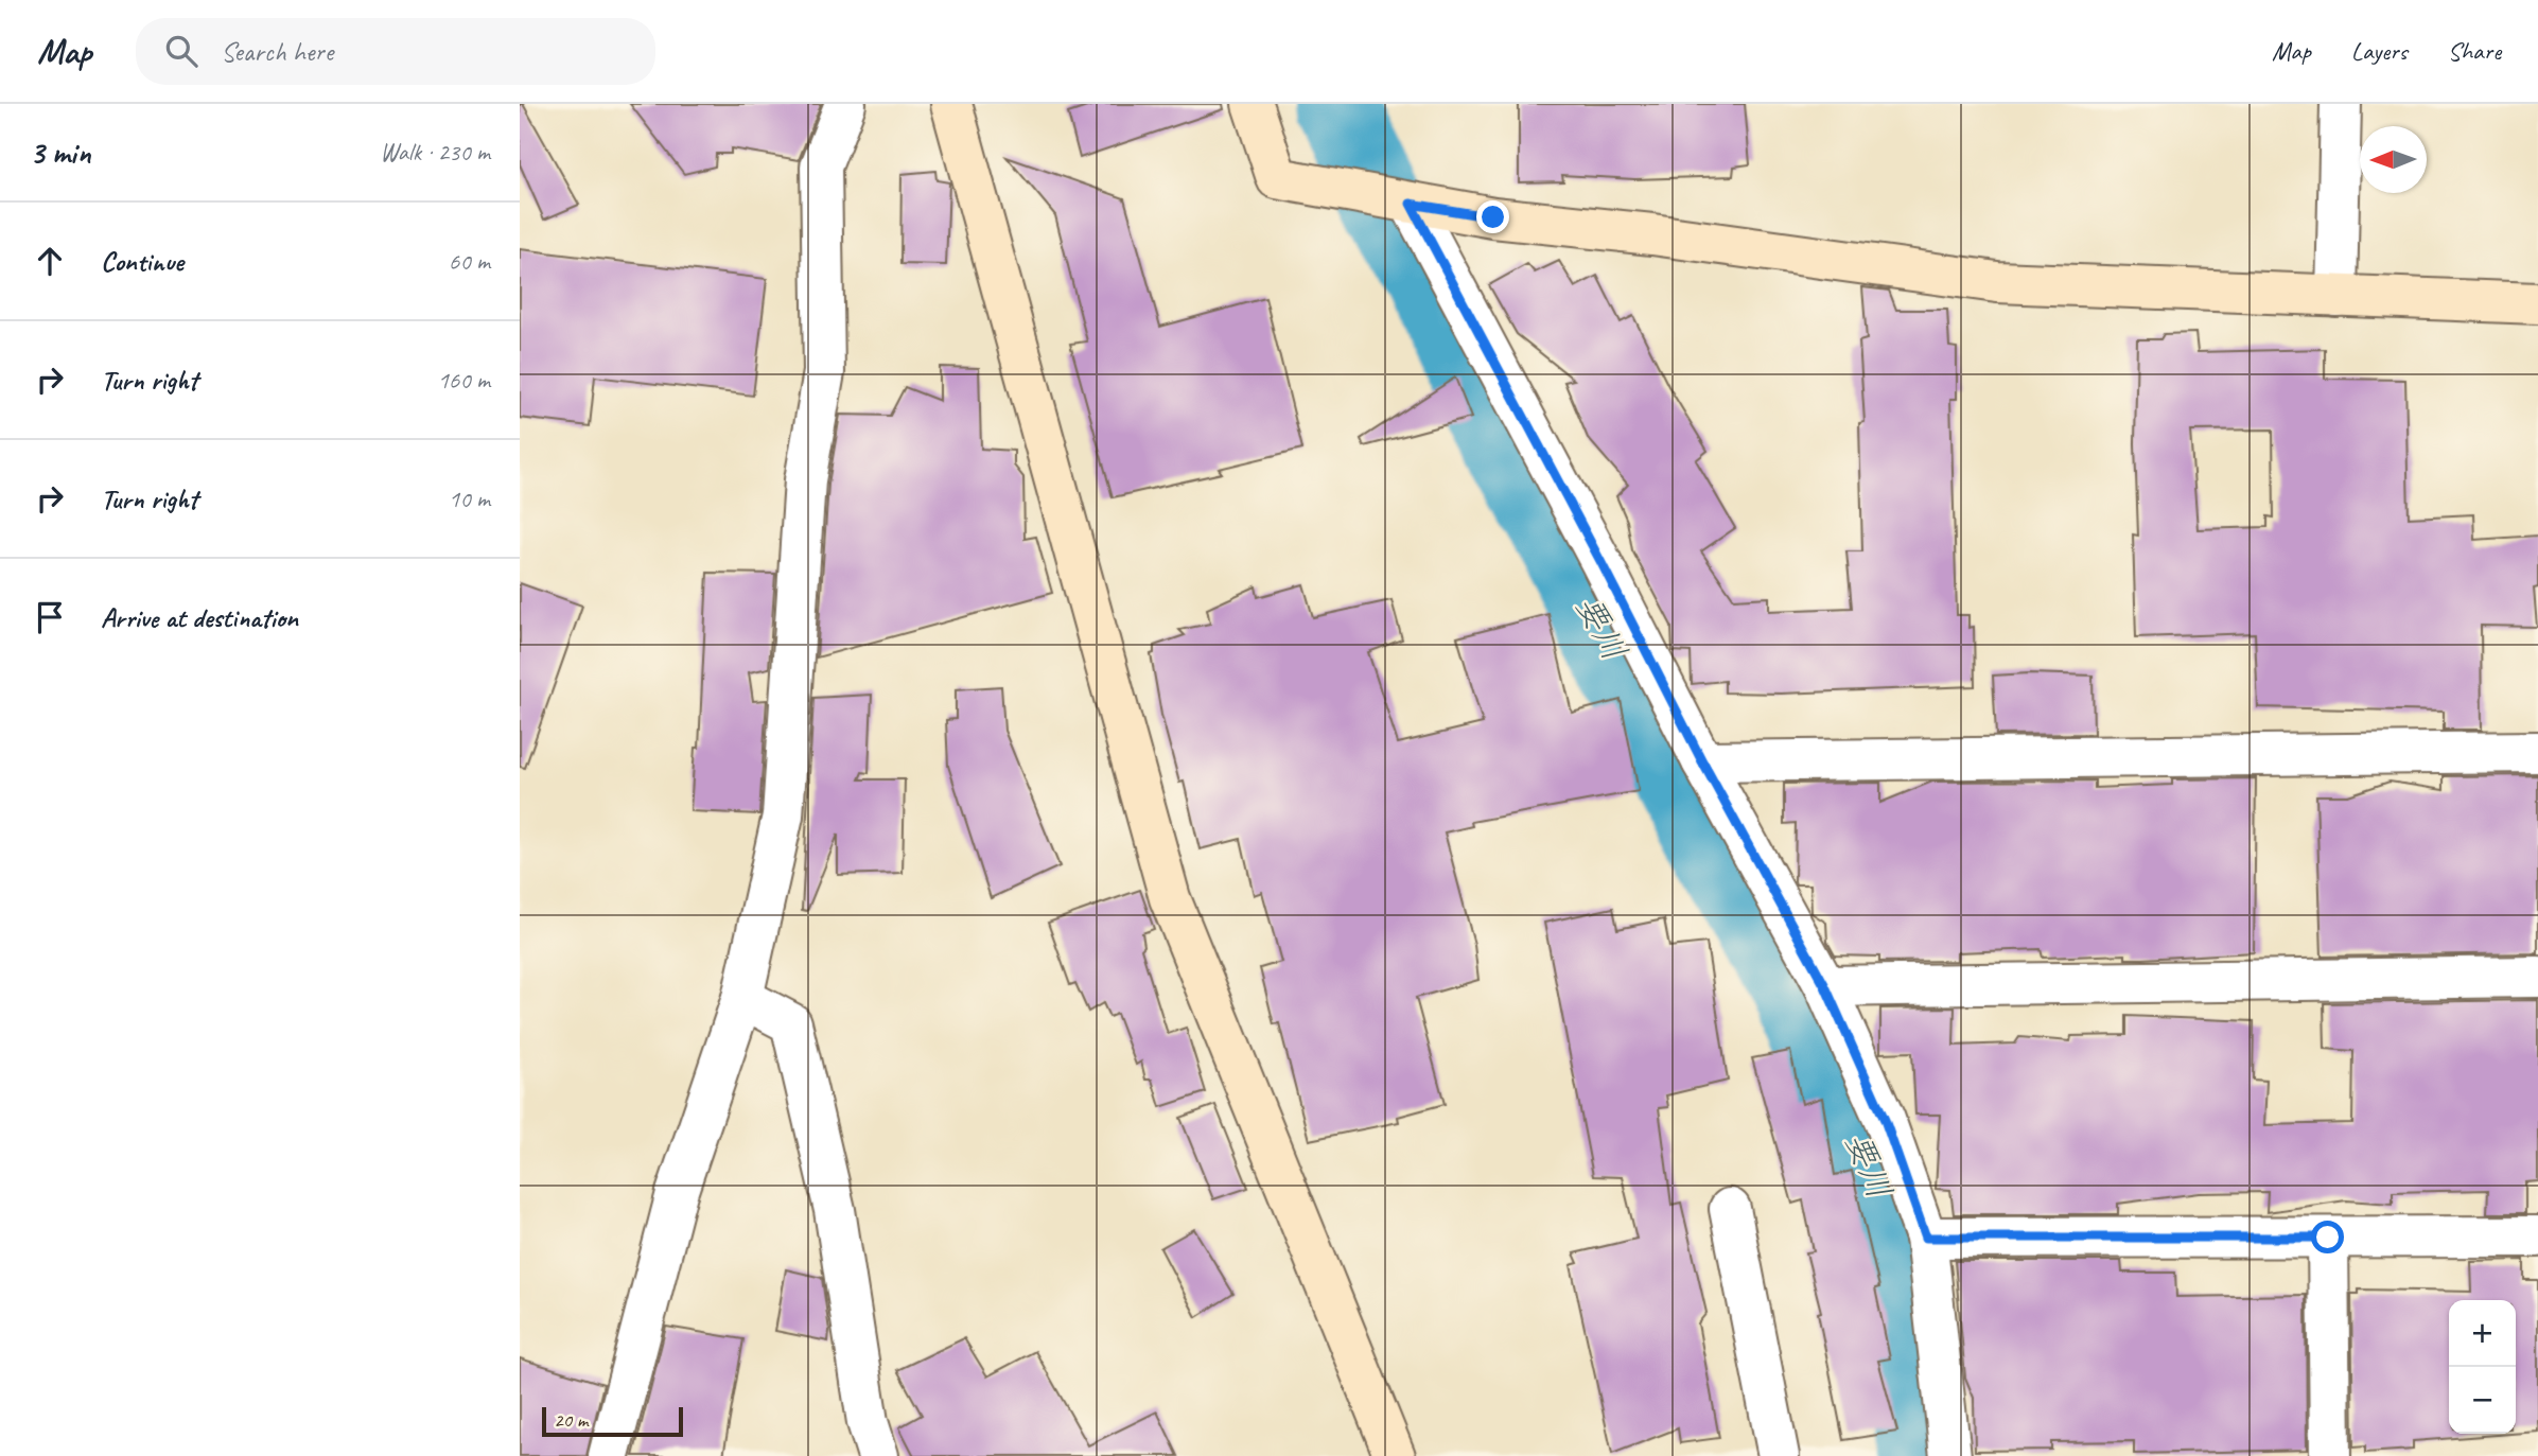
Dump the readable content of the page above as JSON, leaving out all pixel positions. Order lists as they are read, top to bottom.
{
  "water": ["要川"],
  "scale_bar": "20 m",
  "north": "left",
  "page": {
    "header": "Map",
    "search": "Search here",
    "nav": ["Map", "Layers", "Share"],
    "heading": ["3 min", "Walk · 230 m"],
    "list": [
      ["Continue", "60 m"],
      ["Turn right", "160 m"],
      ["Turn right", "10 m"],
      "Arrive at destination"
    ],
    "map_buttons": ["+", "−"],
    "scale": "20 m"
  }
}
